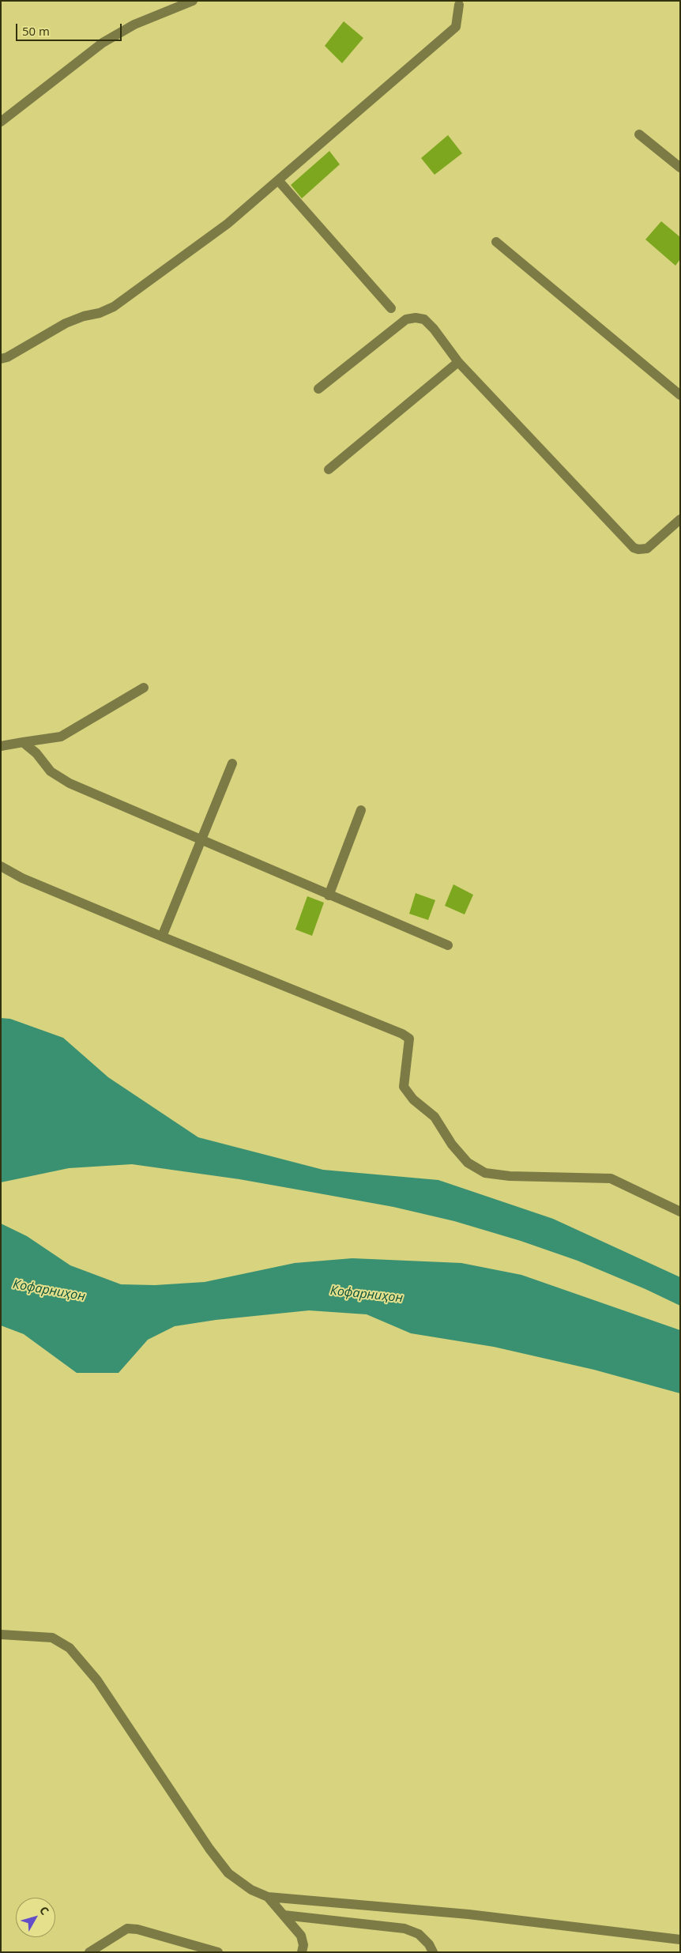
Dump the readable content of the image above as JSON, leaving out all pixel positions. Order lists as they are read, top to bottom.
{
  "water": ["Кофарниҳон"],
  "scale_bar": "50 m",
  "north": "top right"
}
